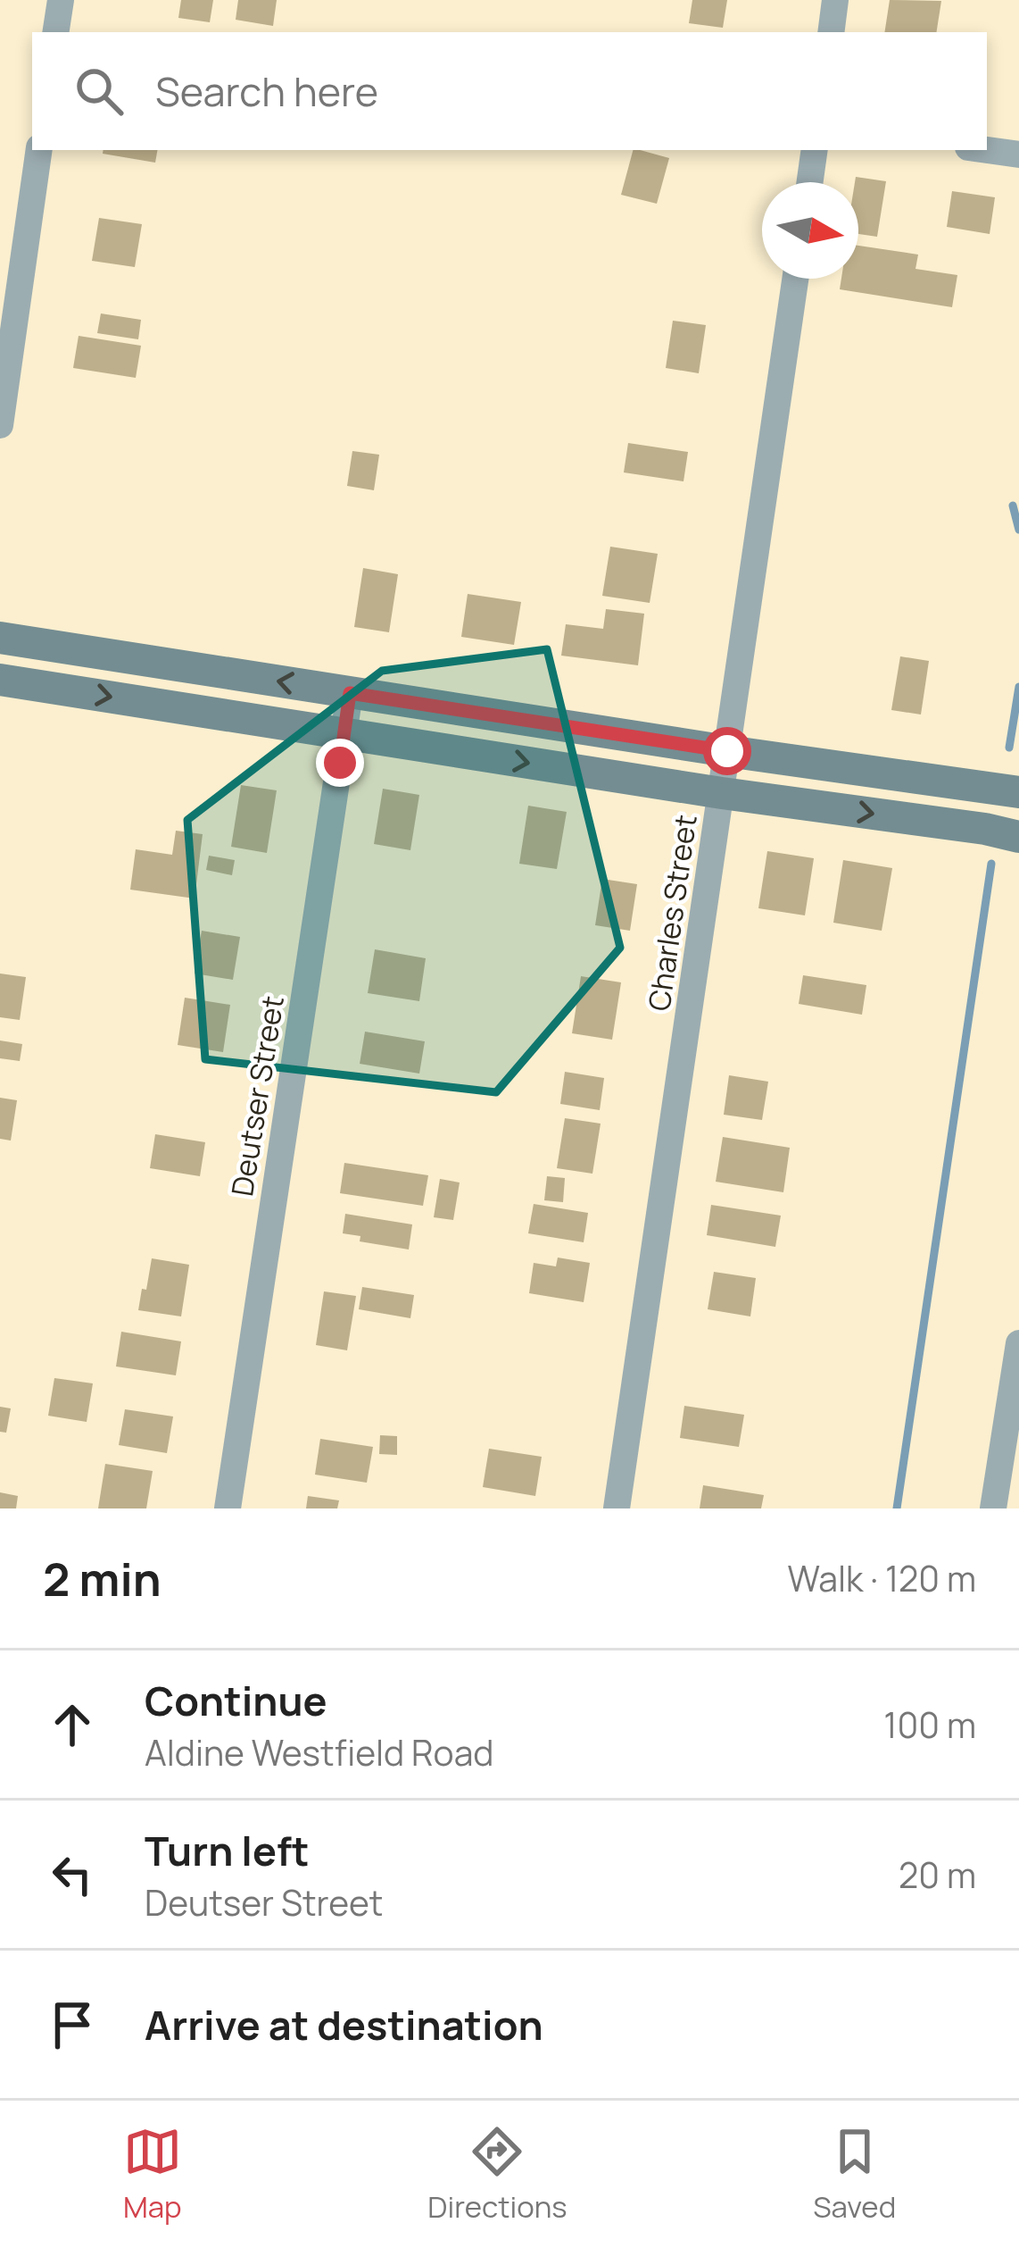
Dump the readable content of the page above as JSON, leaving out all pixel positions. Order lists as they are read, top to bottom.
{
  "streets": {
    "street": ["Charles Street", "Deutser Street"]
  },
  "north": "right",
  "page": {
    "search": "Search here",
    "heading": ["2 min", "Walk · 120 m"],
    "list": [
      ["Continue", "Aldine Westfield Road", "100 m"],
      ["Turn left", "Deutser Street", "20 m"],
      "Arrive at destination"
    ],
    "nav": ["Map", "Directions", "Saved"]
  }
}
